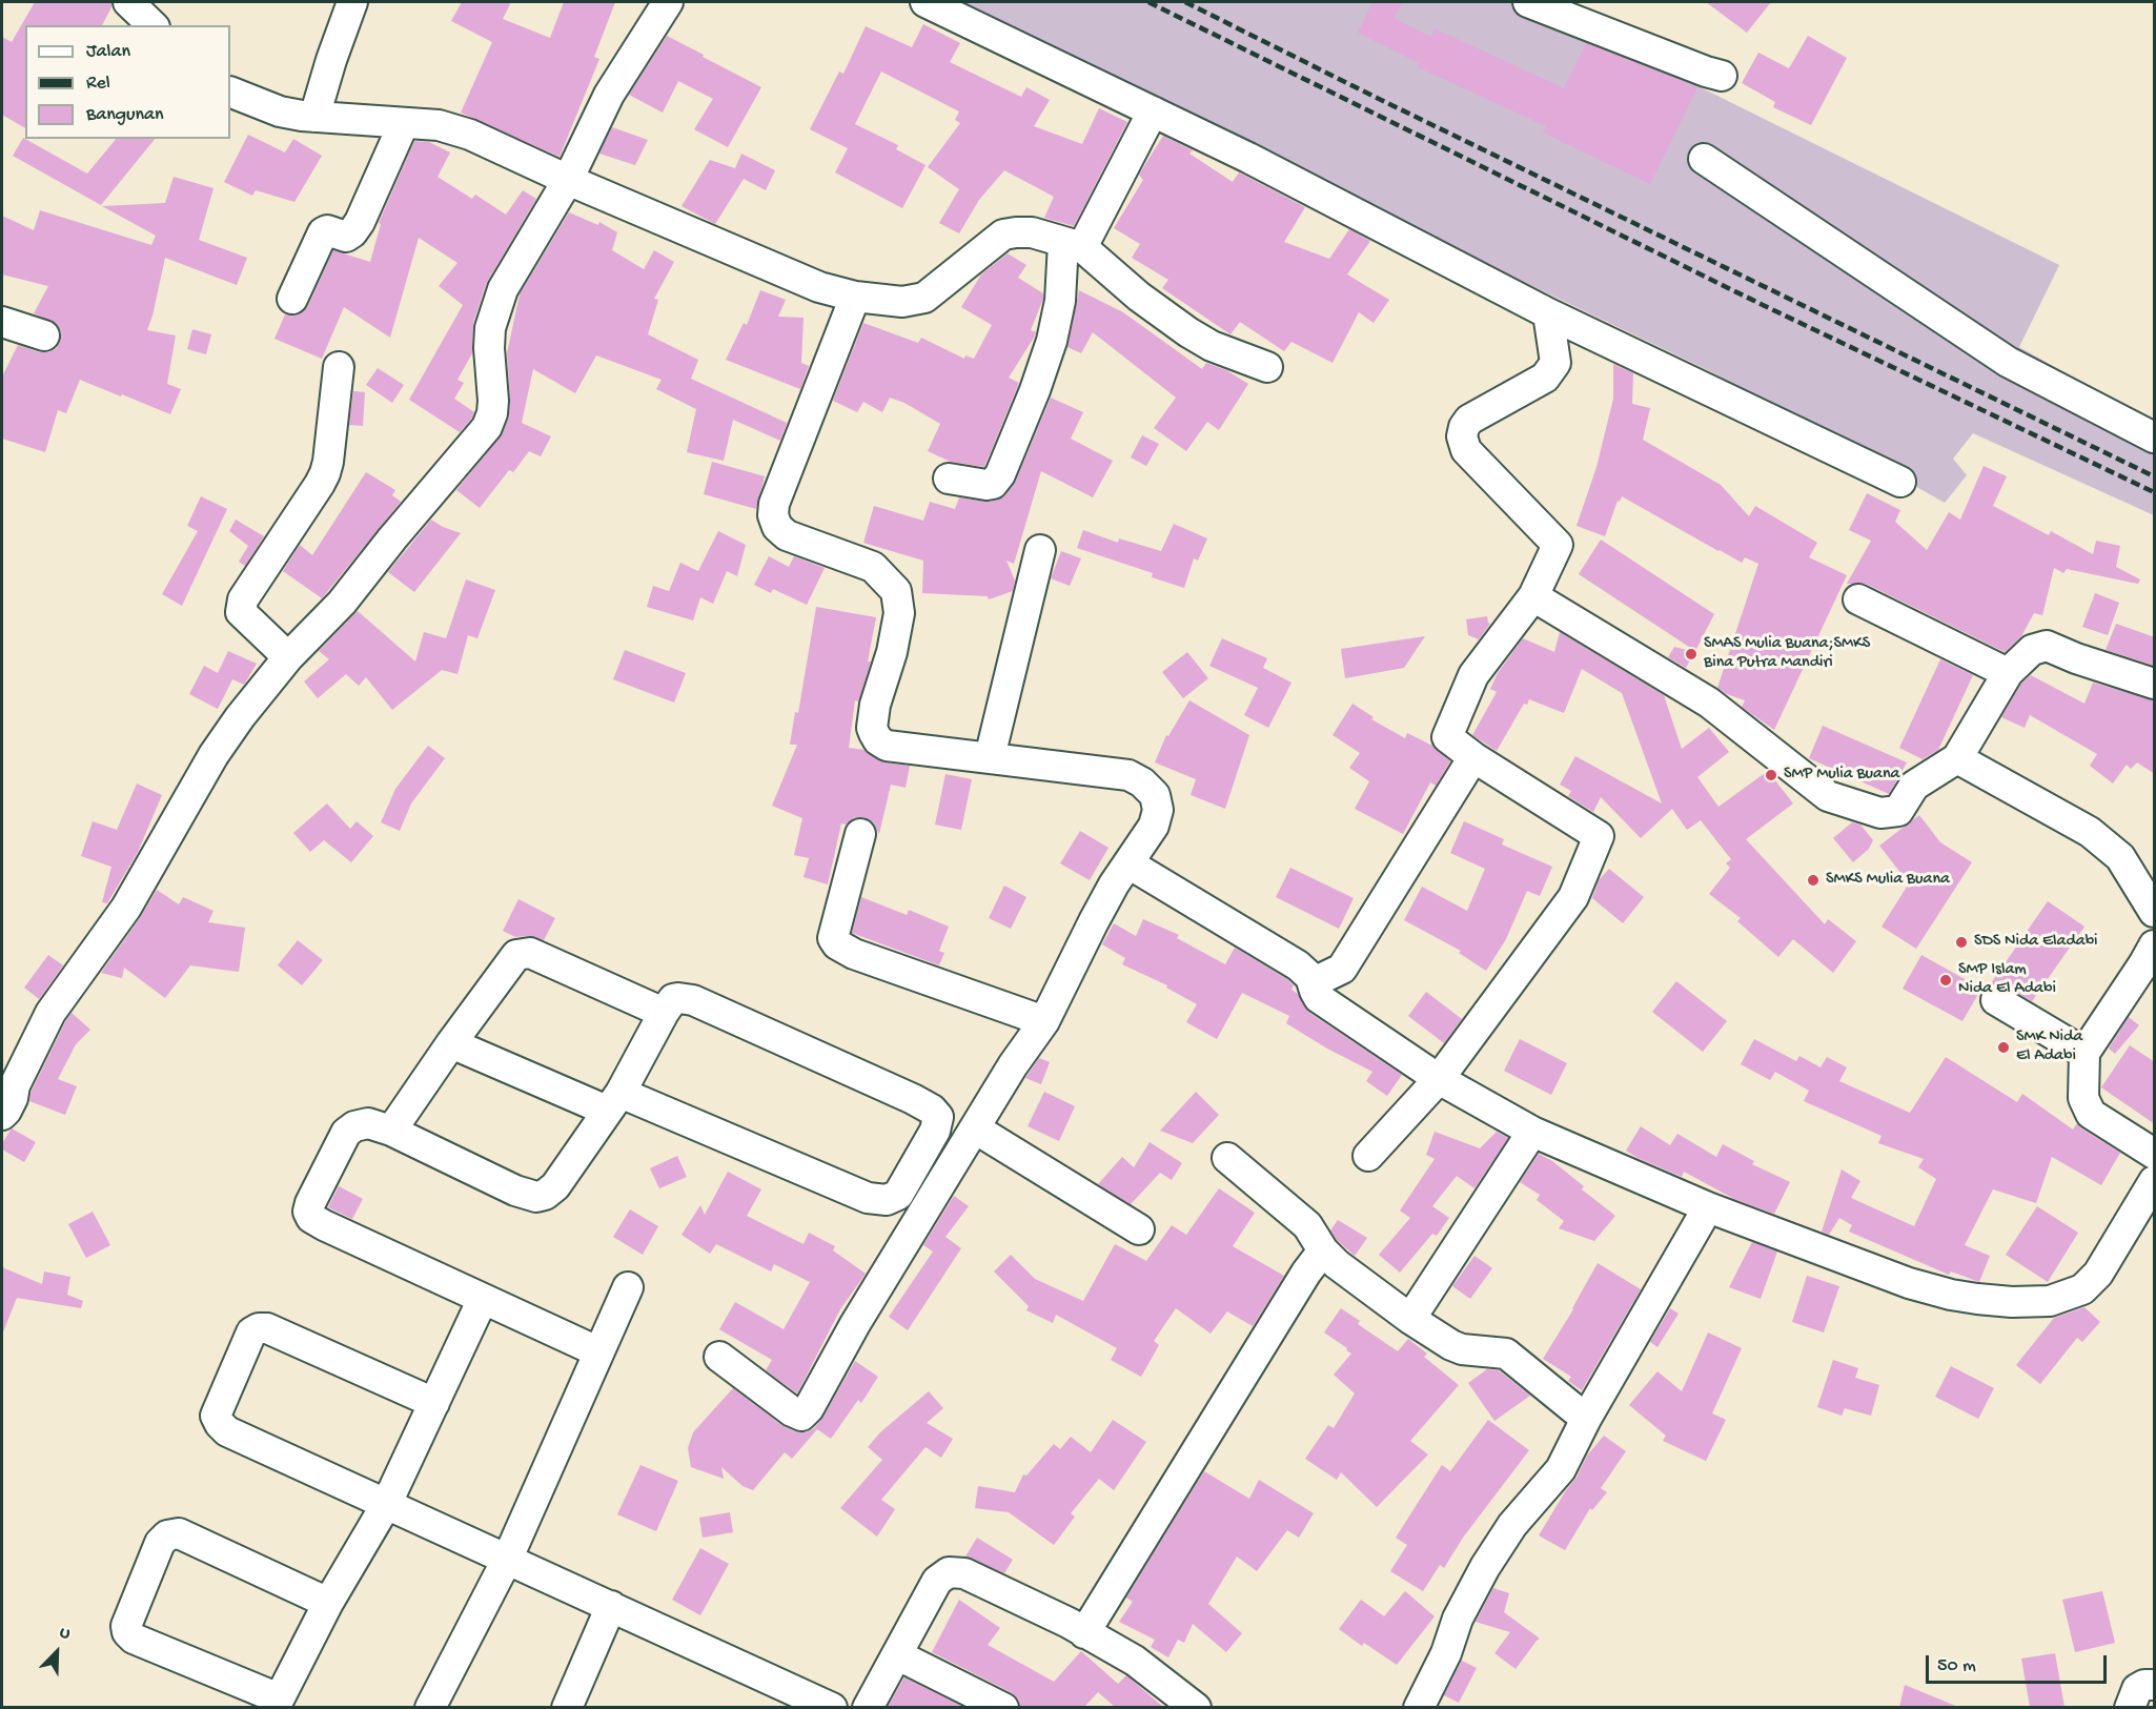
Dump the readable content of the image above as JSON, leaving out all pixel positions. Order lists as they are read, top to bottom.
{
  "places": [
    "SMAS Mulia Buana;SMKS Bina Putra Mandiri",
    "SMP Mulia Buana",
    "SMKS Mulia Buana",
    "SDS Nida Eladabi",
    "SMP Islam Nida El Adabi",
    "SMK Nida El Adabi"
  ],
  "legend": ["Jalan", "Rel", "Bangunan"],
  "scale_bar": "50 m",
  "north": "top right"
}
